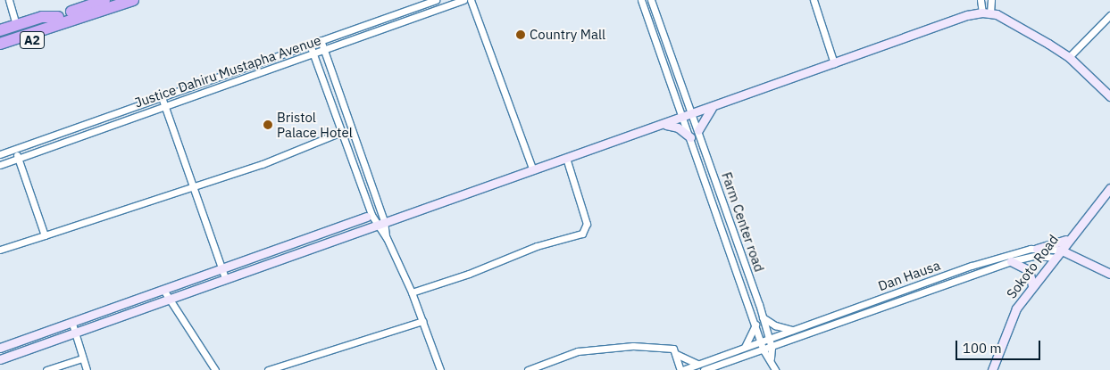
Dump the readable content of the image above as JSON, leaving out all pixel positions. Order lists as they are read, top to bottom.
{
  "streets": {
    "highway": ["A2"],
    "street": [
      "Justice Dahiru Mustapha Avenue",
      "Farm Center road",
      "Sokoto Road",
      "Dan Hausa"
    ]
  },
  "crossings": [
    ["Farm Center road", "Dan Hausa"],
    ["Sokoto Road", "Dan Hausa"]
  ],
  "places": ["Country Mall", "Bristol Palace Hotel"],
  "scale_bar": "100 m"
}
